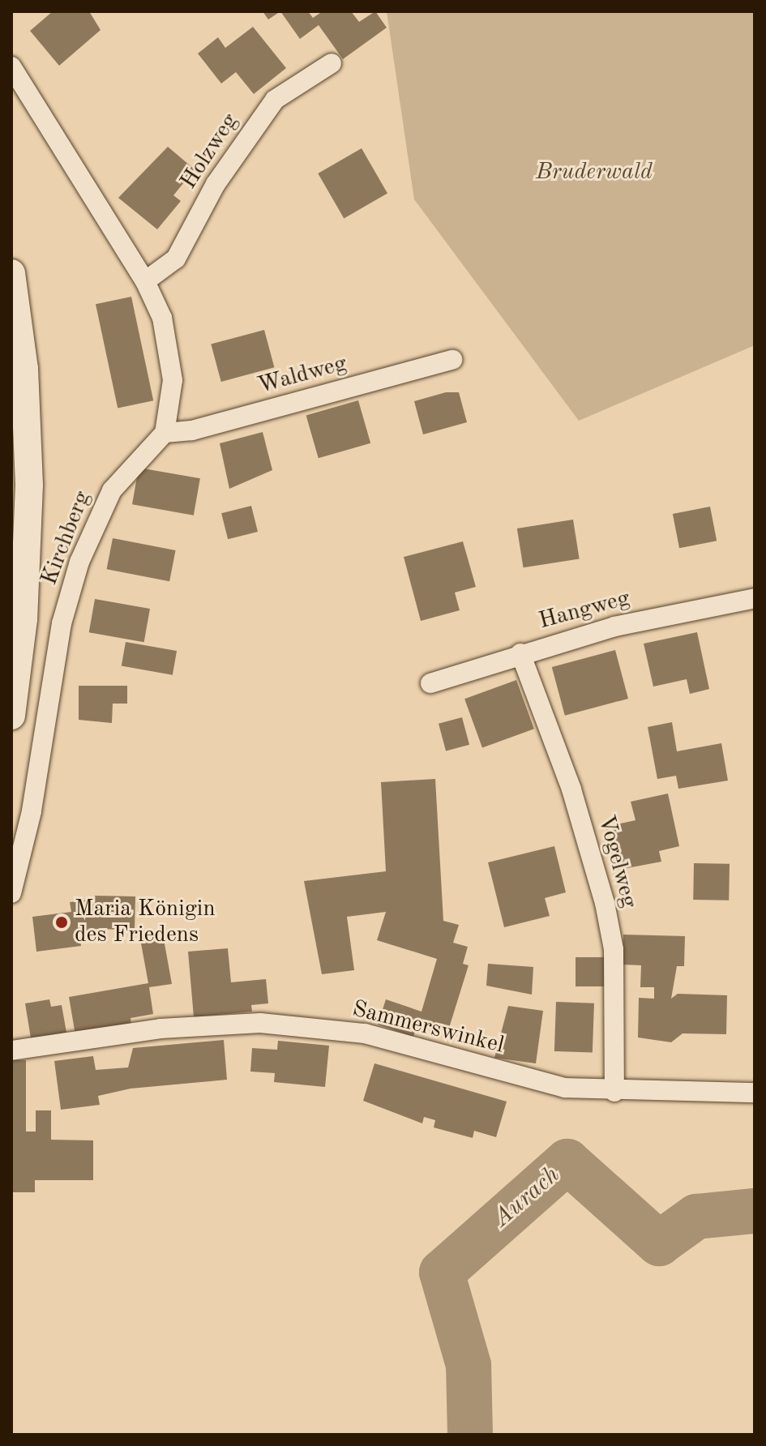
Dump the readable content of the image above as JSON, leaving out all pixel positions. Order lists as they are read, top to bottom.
{
  "streets": {
    "street": [
      "Holzweg",
      "Waldweg",
      "Kirchberg",
      "Hangweg",
      "Vogelweg",
      "Sammerswinkel"
    ]
  },
  "crossings": [
    ["Holzweg", "Kirchberg"],
    ["Waldweg", "Kirchberg"],
    ["Hangweg", "Vogelweg"],
    ["Vogelweg", "Sammerswinkel"]
  ],
  "water": ["Aurach"],
  "parks": ["Bruderwald"],
  "places": ["Maria Königin des Friedens"]
}
